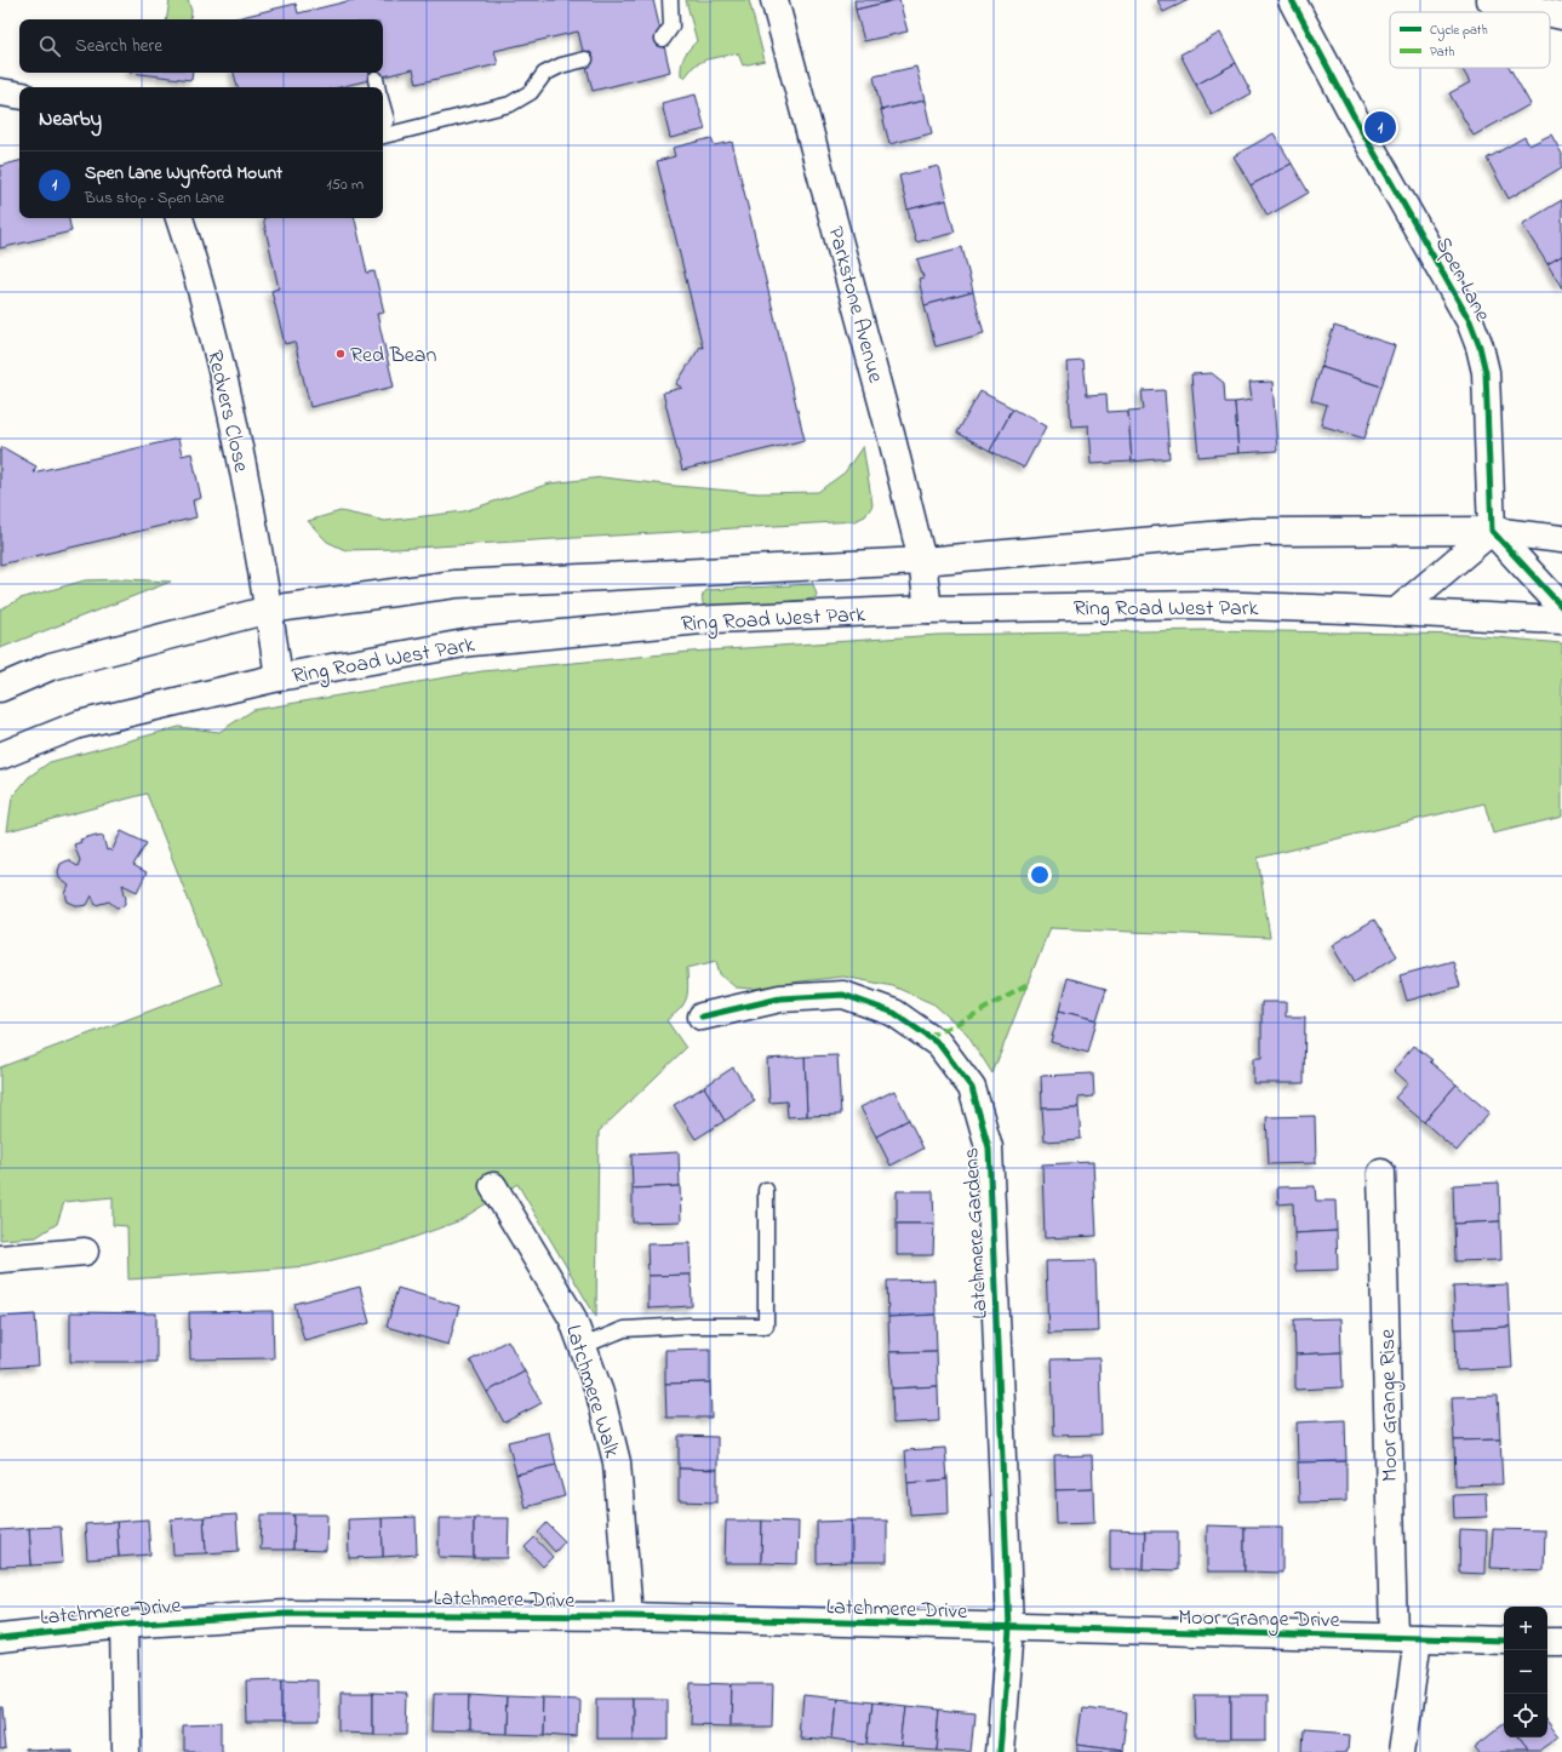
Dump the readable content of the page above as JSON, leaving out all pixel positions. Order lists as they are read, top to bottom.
{
  "streets": {
    "main road": [
      "Spen Lane",
      "Parkstone Avenue",
      "Redvers Close",
      "Ring Road West Park",
      "Latchmere Gardens",
      "Latchmere Walk",
      "Moor Grange Rise",
      "Latchmere Drive",
      "Moor Grange Drive"
    ]
  },
  "crossings": [
    ["Parkstone Avenue", "Ring Road West Park"],
    ["Redvers Close", "Ring Road West Park"],
    ["Latchmere Gardens", "Latchmere Drive"],
    ["Latchmere Gardens", "Moor Grange Drive"],
    ["Latchmere Walk", "Latchmere Drive"],
    ["Moor Grange Rise", "Moor Grange Drive"],
    ["Latchmere Drive", "Moor Grange Drive"]
  ],
  "places": ["Red Bean"],
  "legend": ["Cycle path", "Path"],
  "page": {
    "search": "Search here",
    "heading": "Nearby",
    "pins": "1",
    "list": [
      {
        "mark": "1",
        "name": "Spen Lane Wynford Mount",
        "note": "Bus stop · Spen Lane",
        "value": "150 m"
      }
    ],
    "map_buttons": ["+", "−"]
  }
}
